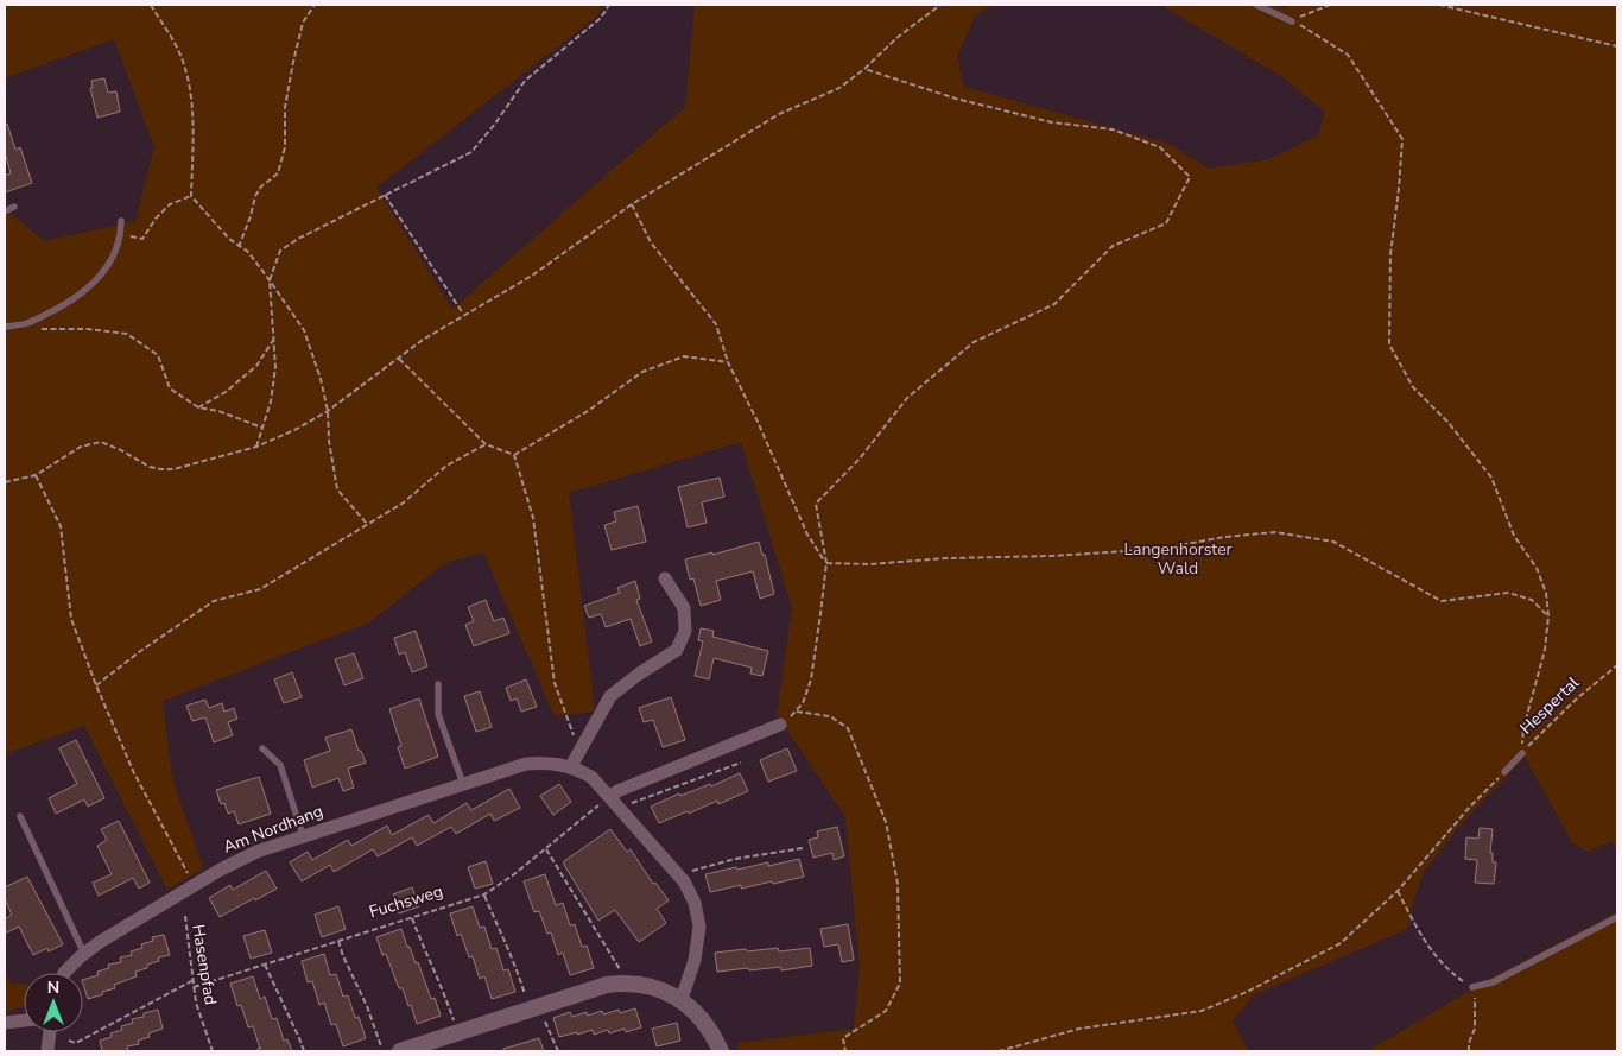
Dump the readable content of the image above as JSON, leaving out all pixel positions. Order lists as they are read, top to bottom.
{
  "streets": {
    "street": ["Am Nordhang"],
    "lane": ["Hespertal"],
    "path": ["Fuchsweg", "Hasenpfad"]
  },
  "crossings": [
    ["Am Nordhang", "Fuchsweg"],
    ["Fuchsweg", "Hasenpfad"]
  ],
  "parks": ["Langenhorster Wald"],
  "north": "top"
}
